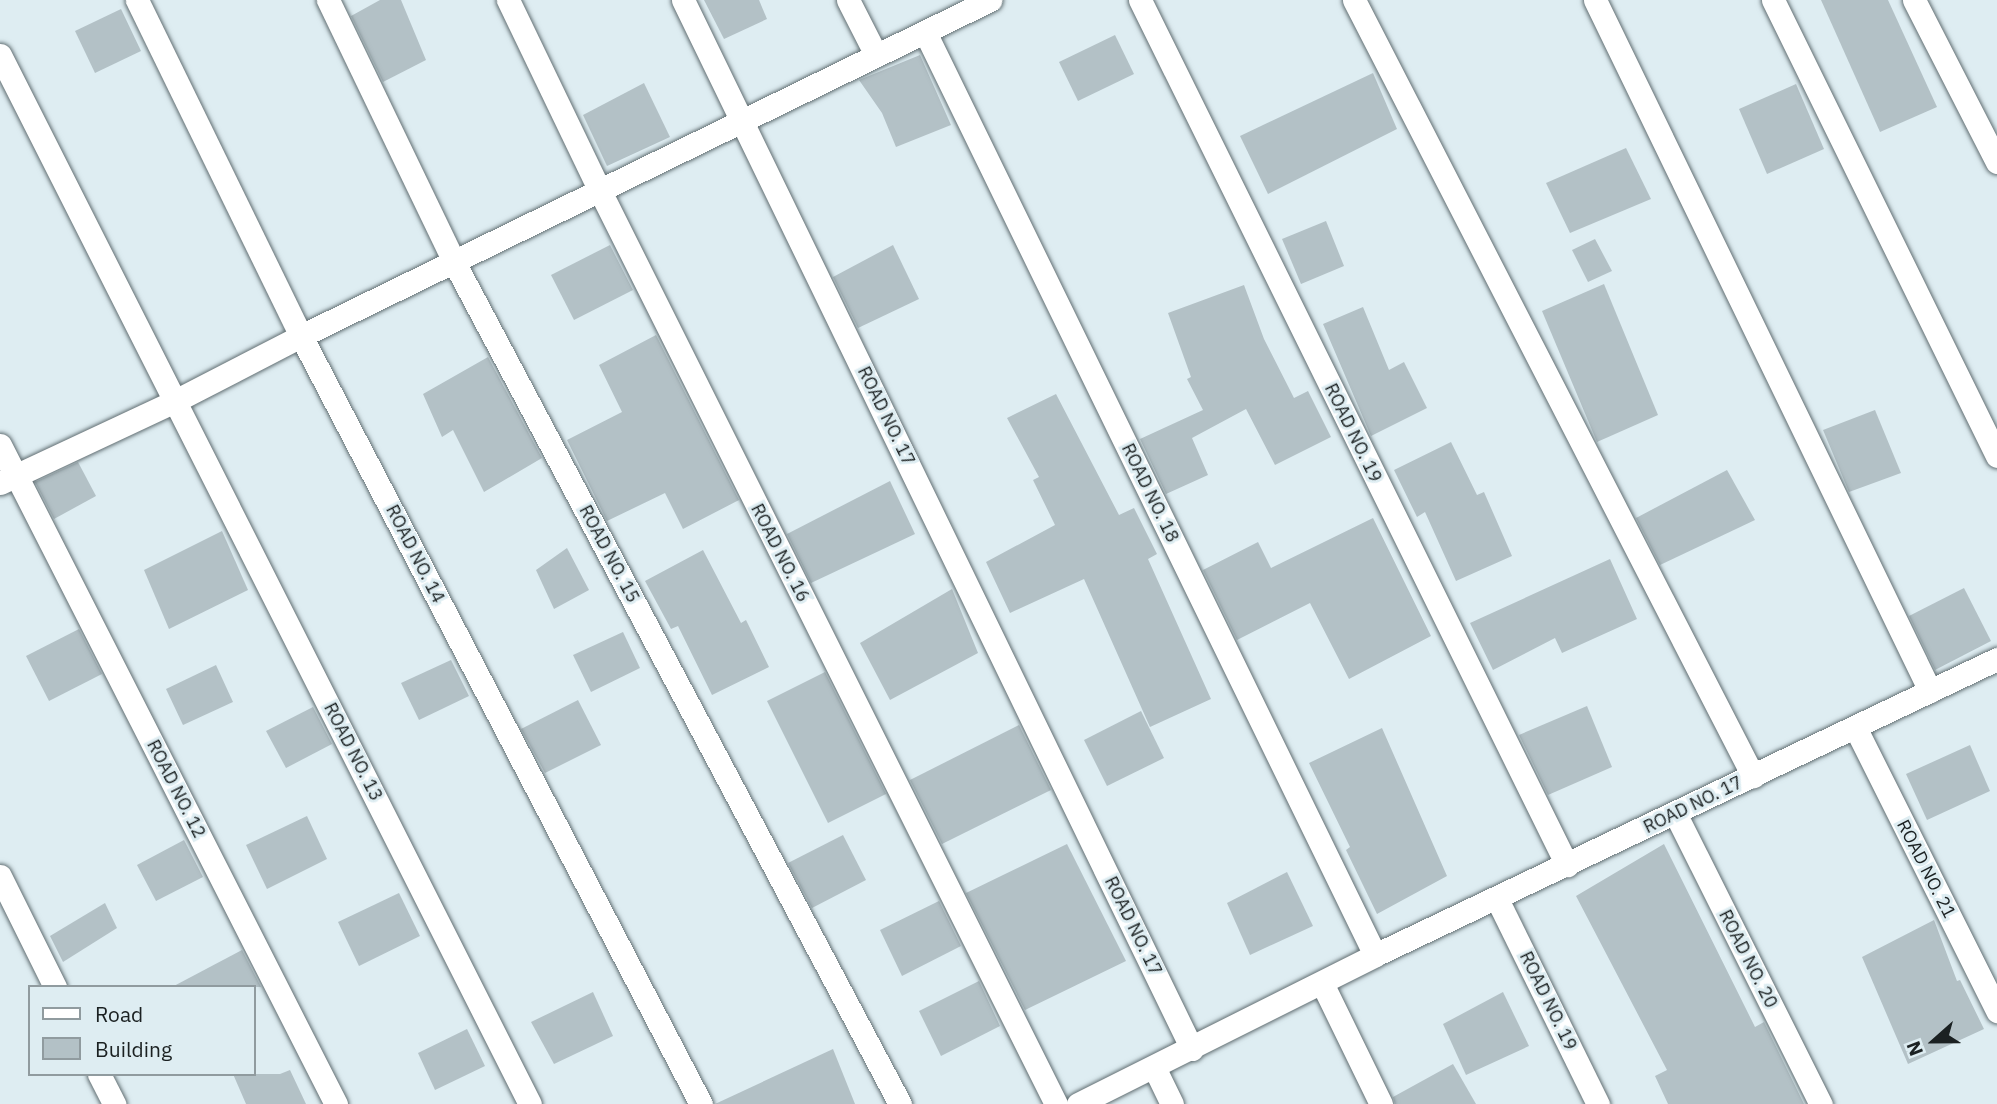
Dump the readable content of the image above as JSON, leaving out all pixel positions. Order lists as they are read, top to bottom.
{
  "streets": {
    "street": [
      "ROAD NO. 17",
      "ROAD NO. 19",
      "ROAD NO. 18",
      "ROAD NO. 16",
      "ROAD NO. 14",
      "ROAD NO. 15",
      "ROAD NO. 13",
      "ROAD NO. 12",
      "ROAD NO. 21",
      "ROAD NO. 20"
    ]
  },
  "crossings": [
    ["ROAD NO. 17", "ROAD NO. 19"],
    ["ROAD NO. 17", "ROAD NO. 18"],
    ["ROAD NO. 17", "ROAD NO. 21"],
    ["ROAD NO. 17", "ROAD NO. 20"]
  ],
  "legend": ["Road", "Building"],
  "north": "left"
}
